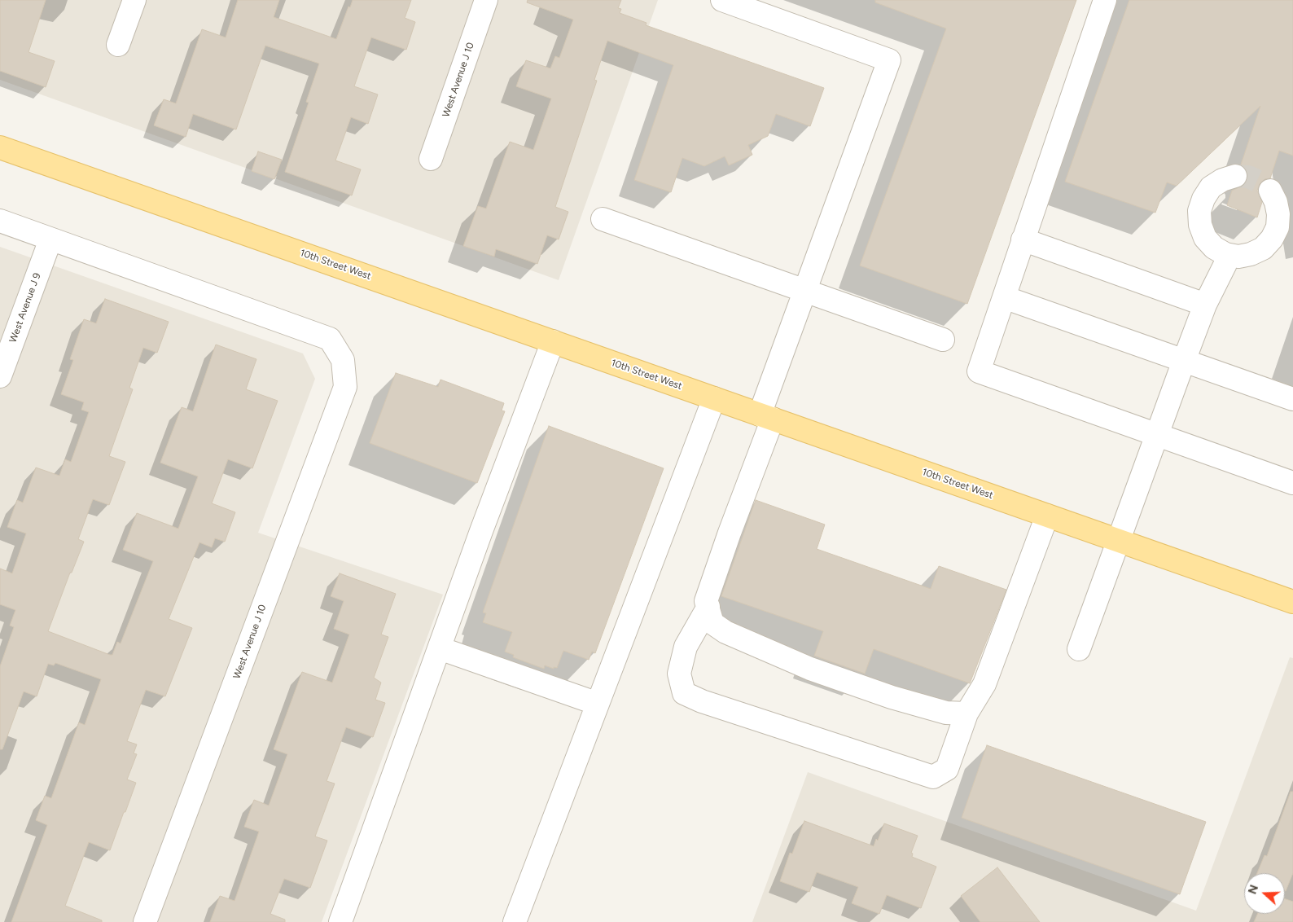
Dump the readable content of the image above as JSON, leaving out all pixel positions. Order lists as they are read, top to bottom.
{
  "streets": {
    "main road": ["10th Street West"],
    "street": ["West Avenue J 10", "West Avenue J 9"]
  },
  "crossings": [
    ["West Avenue J 10", "West Avenue J 9"]
  ],
  "north": "left"
}
